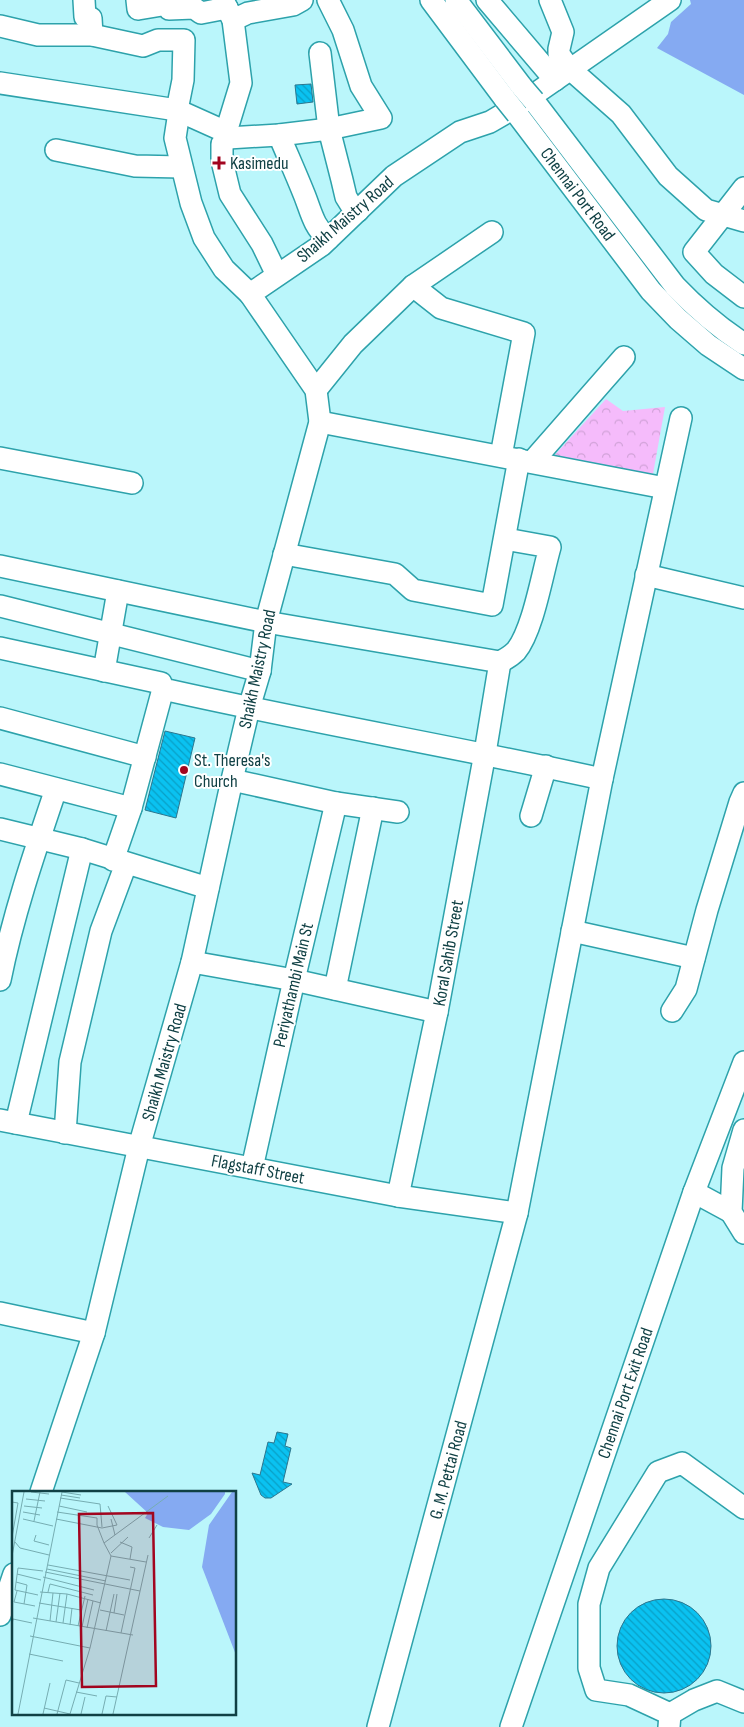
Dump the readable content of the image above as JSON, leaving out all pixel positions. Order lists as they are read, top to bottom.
{
  "streets": {
    "street": [
      "Chennai Port Road",
      "Shaikh Maistry Road",
      "Koral Sahib Street",
      "Periyathambi Main St",
      "Flagstaff Street",
      "Chennai Port Exit Road",
      "G. M. Pettai Road"
    ]
  },
  "crossings": [
    ["Shaikh Maistry Road", "Flagstaff Street"],
    ["Koral Sahib Street", "Flagstaff Street"],
    ["Periyathambi Main St", "Flagstaff Street"],
    ["Flagstaff Street", "G. M. Pettai Road"]
  ],
  "places": {
    "health": ["Kasimedu"],
    "other": ["St. Theresa's Church"]
  }
}
